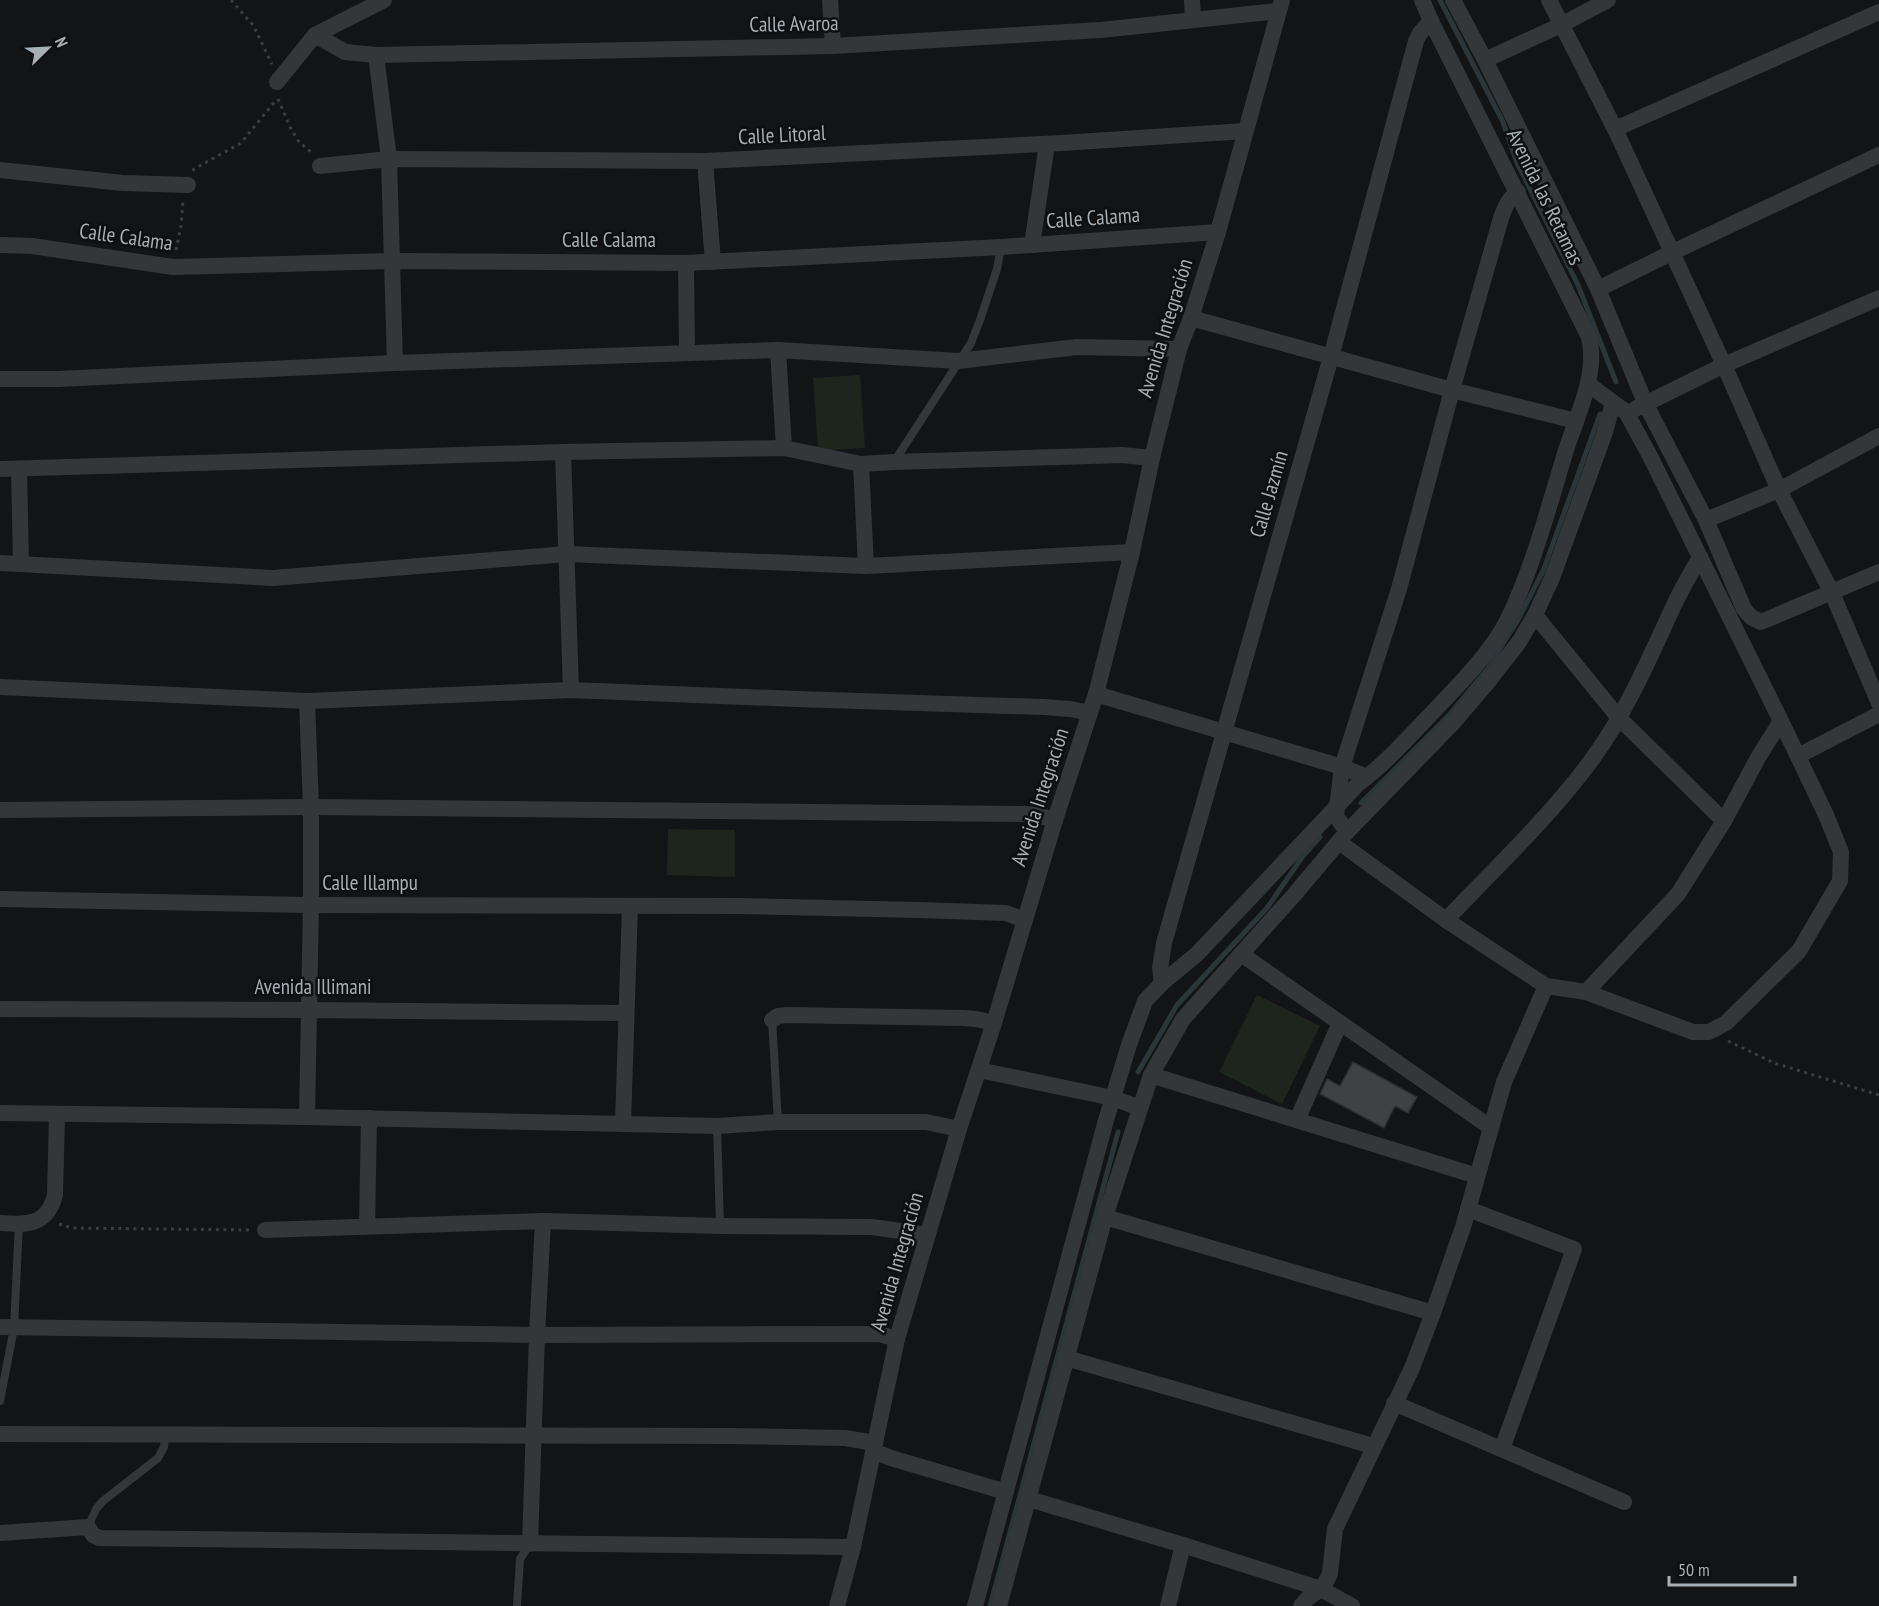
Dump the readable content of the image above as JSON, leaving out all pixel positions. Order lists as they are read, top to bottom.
{
  "streets": {
    "street": [
      "Calle Avaroa",
      "Calle Litoral",
      "Avenida las Retamas",
      "Calle Calama",
      "Avenida Integración",
      "Calle Jazmín",
      "Calle Illampu",
      "Avenida Illimani"
    ]
  },
  "crossings": [
    ["Calle Avaroa", "Avenida Integración"],
    ["Calle Litoral", "Avenida Integración"],
    ["Avenida las Retamas", "Calle Jazmín"],
    ["Calle Calama", "Avenida Integración"],
    ["Avenida Integración", "Calle Illampu"]
  ],
  "scale_bar": "50 m",
  "north": "top right"
}
